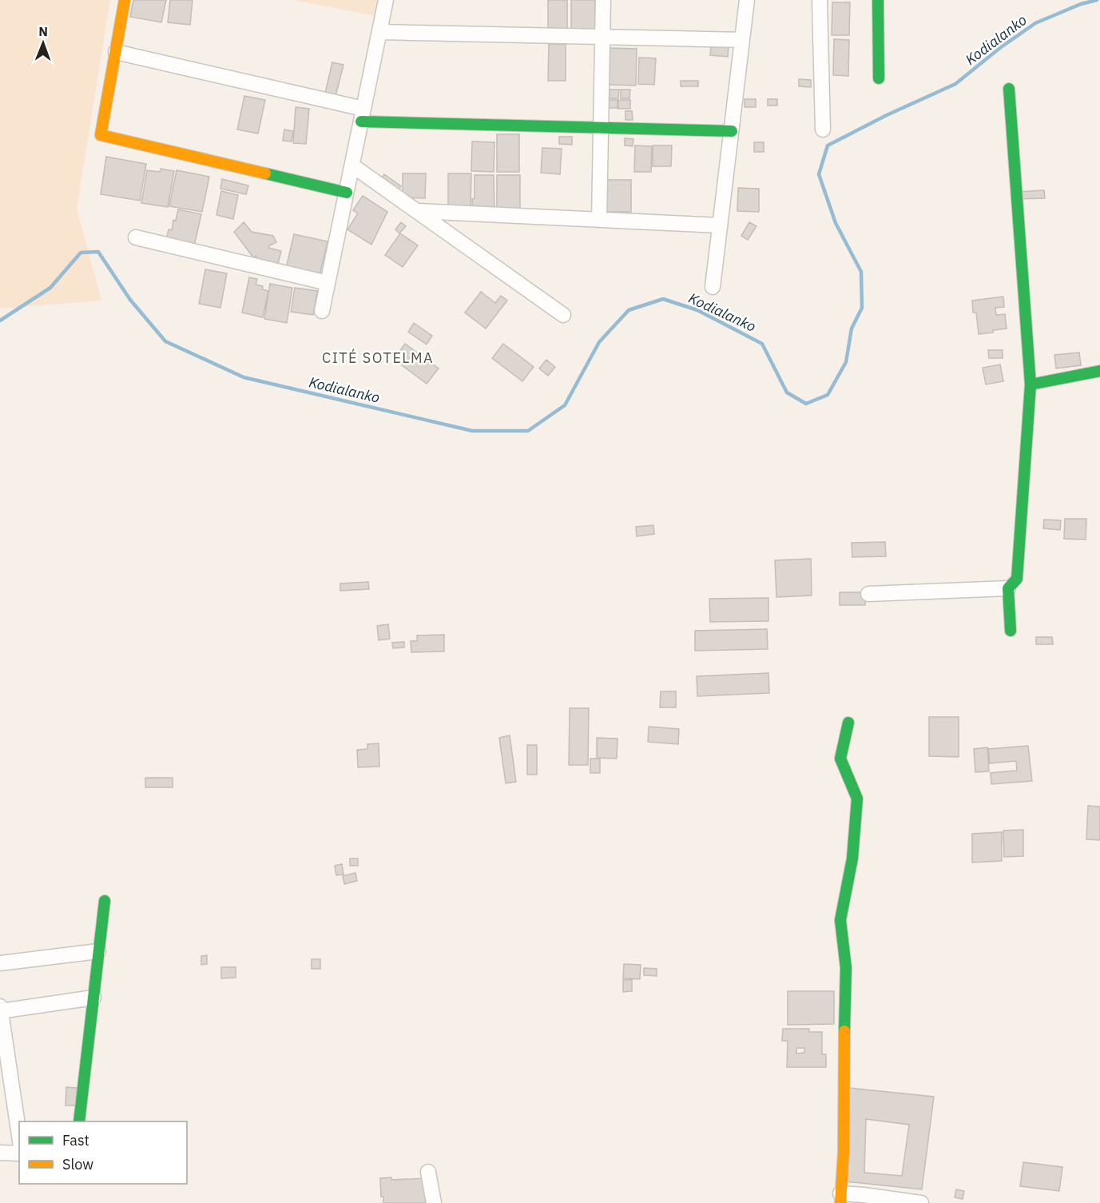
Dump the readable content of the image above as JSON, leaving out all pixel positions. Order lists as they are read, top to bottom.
{
  "districts": ["CITÉ SOTELMA"],
  "water": ["Kodialanko"],
  "legend": ["Fast", "Slow"],
  "north": "top"
}
